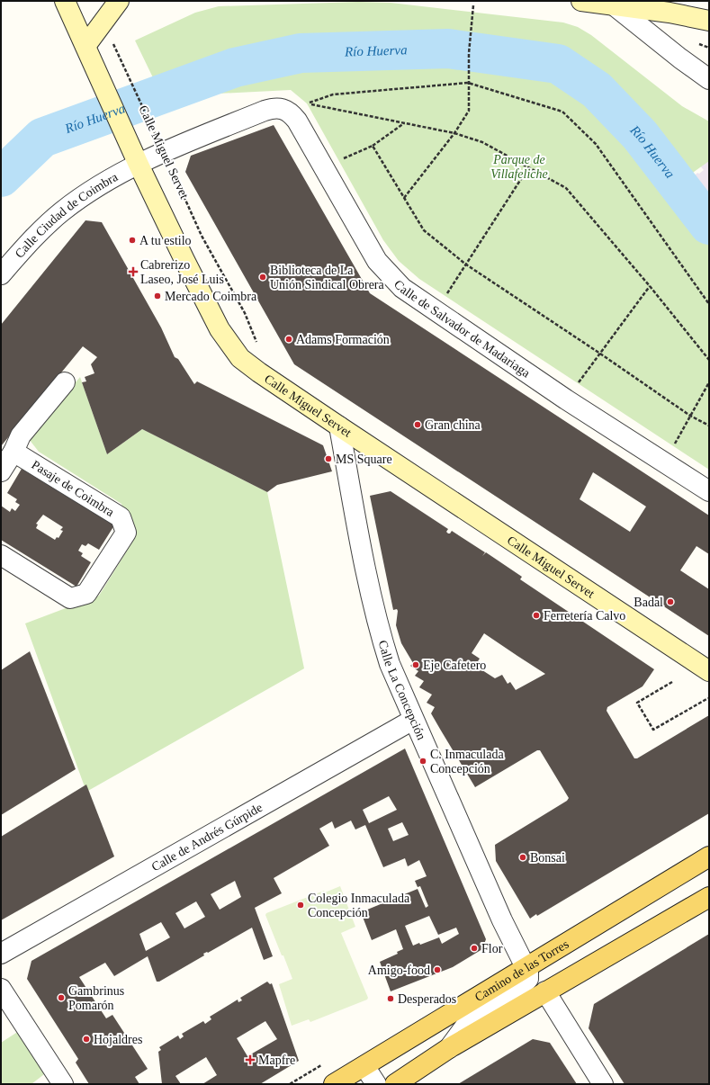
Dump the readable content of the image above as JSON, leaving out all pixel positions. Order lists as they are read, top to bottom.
{
  "streets": {
    "main road": ["Calle Miguel Servet", "Camino de las Torres"],
    "street": [
      "Calle Ciudad de Coimbra",
      "Calle de Salvador de Madariaga",
      "Pasaje de Coimbra",
      "Calle La Concepción",
      "Calle de Andrés Gúrpide"
    ]
  },
  "crossings": [
    ["Calle Miguel Servet", "Calle Ciudad de Coimbra"],
    ["Calle Miguel Servet", "Calle de Salvador de Madariaga"],
    ["Calle Miguel Servet", "Calle La Concepción"],
    ["Calle Ciudad de Coimbra", "Calle de Salvador de Madariaga"],
    ["Calle La Concepción", "Calle de Andrés Gúrpide"],
    ["Calle La Concepción", "Camino de las Torres"]
  ],
  "water": ["Río Huerva"],
  "parks": ["Parque de Villafeliche"],
  "places": {
    "other": [
      "A tu estilo",
      "Biblioteca de La Unión Sindical Obrera",
      "Mercado Coimbra",
      "Adams Formación",
      "Gran china",
      "MS Square",
      "Badal",
      "Ferretería Calvo",
      "Eje Cafetero",
      "C. Inmaculada Concepción",
      "Bonsai",
      "Colegio Inmaculada Concepción",
      "Flor",
      "Amigo-food",
      "Gambrinus Pomarón",
      "Desperados",
      "Hojaldres"
    ],
    "health": ["Cabrerizo Laseo, José Luis", "Mapfre"]
  }
}
